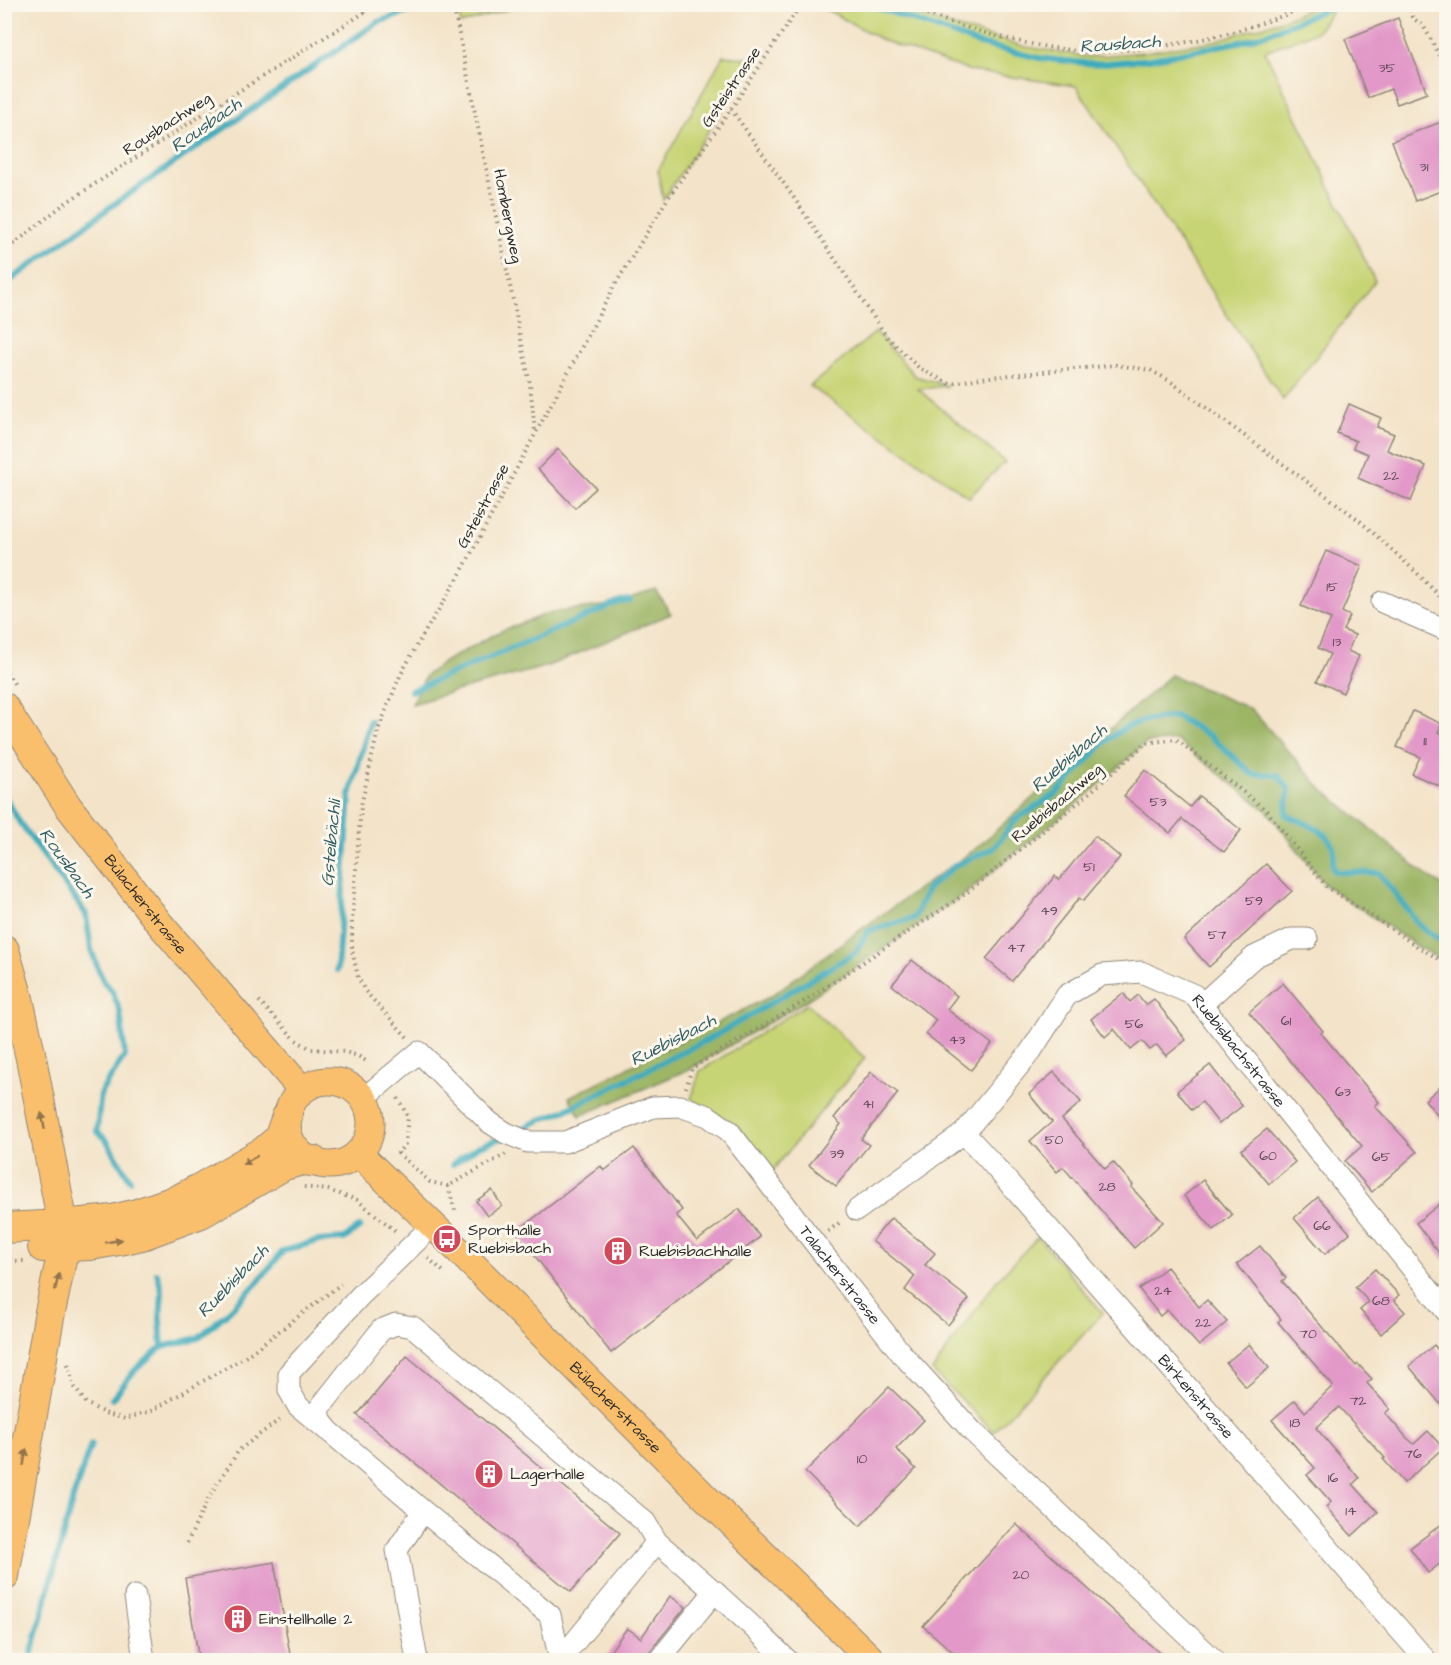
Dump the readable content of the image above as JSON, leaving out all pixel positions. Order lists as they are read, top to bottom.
{
  "streets": {
    "main road": ["Bülacherstrasse"],
    "street": ["Ruebisbachstrasse", "Talacherstrasse", "Birkenstrasse"],
    "path": [
      "Gsteistrasse",
      "Rousbachweg",
      "Hombergweg",
      "Ruebisbachweg"
    ]
  },
  "crossings": [
    ["Gsteistrasse", "Hombergweg"],
    ["Gsteistrasse", "Talacherstrasse"],
    ["Ruebisbachweg", "Talacherstrasse"],
    ["Ruebisbachstrasse", "Birkenstrasse"]
  ],
  "water": ["Rousbach", "Ruebisbach", "Gsteibächli"],
  "places": {
    "bus stop": ["Sporthalle Ruebisbach"],
    "building": ["Ruebisbachhalle", "Lagerhalle", "Einstellhalle 2"]
  },
  "house_numbers": [
    "35",
    "31",
    "22",
    "15",
    "13",
    "11",
    "53",
    "51",
    "59",
    "49",
    "57",
    "47",
    "61",
    "56",
    "43",
    "63",
    "41",
    "50",
    "39",
    "60",
    "65",
    "28",
    "66",
    "24",
    "68",
    "22",
    "70",
    "72",
    "18",
    "76",
    "10",
    "16",
    "14",
    "20"
  ]
}
